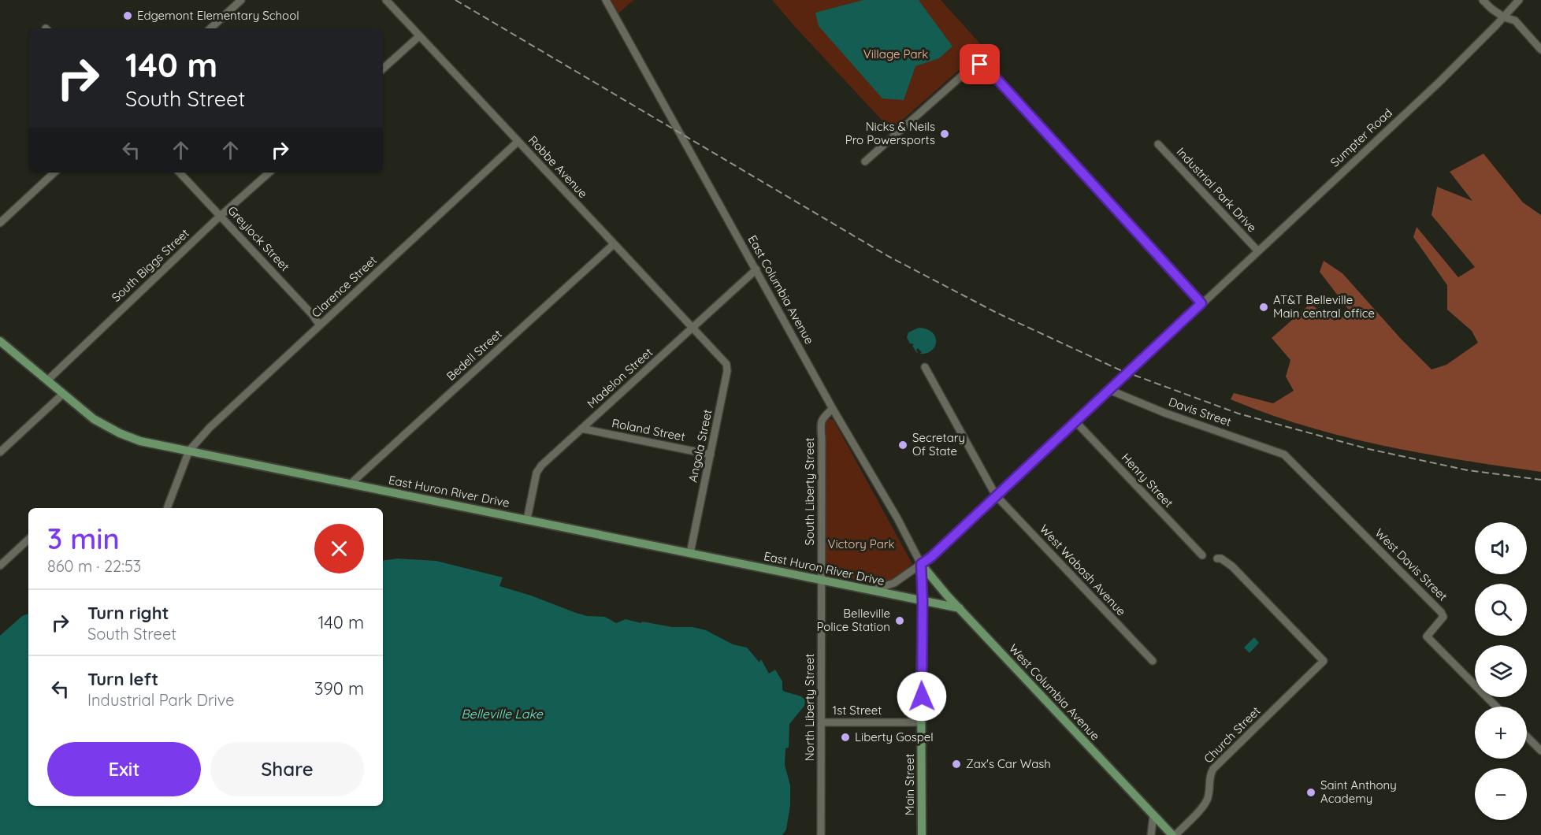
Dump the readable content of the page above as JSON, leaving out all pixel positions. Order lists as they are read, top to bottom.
{
  "streets": {
    "main road": ["East Huron River Drive", "West Columbia Avenue", "Main Street"],
    "street": [
      "Sumpter Road",
      "Robbe Avenue",
      "Industrial Park Drive",
      "Greylock Street",
      "South Biggs Street",
      "Clarence Street",
      "East Columbia Avenue",
      "Bedell Street",
      "Madelon Street",
      "Davis Street",
      "Roland Street",
      "Angola Street",
      "Henry Street",
      "South Liberty Street",
      "West Davis Street",
      "West Wabash Avenue",
      "North Liberty Street",
      "1st Street",
      "Church Street"
    ]
  },
  "crossings": [
    ["Sumpter Road", "Industrial Park Drive"],
    ["Sumpter Road", "East Columbia Avenue"],
    ["Sumpter Road", "Davis Street"],
    ["Sumpter Road", "Henry Street"],
    ["Sumpter Road", "East Huron River Drive"],
    ["Sumpter Road", "West Wabash Avenue"],
    ["Sumpter Road", "West Columbia Avenue"],
    ["Sumpter Road", "Main Street"],
    ["Robbe Avenue", "Clarence Street"],
    ["Robbe Avenue", "Bedell Street"],
    ["Robbe Avenue", "Madelon Street"],
    ["Robbe Avenue", "Angola Street"],
    ["Greylock Street", "South Biggs Street"],
    ["Greylock Street", "Clarence Street"],
    ["South Biggs Street", "East Huron River Drive"],
    ["Clarence Street", "East Huron River Drive"],
    ["East Columbia Avenue", "Madelon Street"],
    ["East Columbia Avenue", "South Liberty Street"],
    ["East Columbia Avenue", "West Columbia Avenue"],
    ["East Columbia Avenue", "Main Street"],
    ["Bedell Street", "East Huron River Drive"],
    ["Madelon Street", "Roland Street"],
    ["Madelon Street", "East Huron River Drive"],
    ["Davis Street", "West Davis Street"],
    ["Roland Street", "Angola Street"],
    ["Angola Street", "East Huron River Drive"],
    ["East Huron River Drive", "South Liberty Street"],
    ["East Huron River Drive", "West Columbia Avenue"],
    ["East Huron River Drive", "North Liberty Street"],
    ["East Huron River Drive", "Main Street"],
    ["South Liberty Street", "North Liberty Street"],
    ["West Columbia Avenue", "Church Street"],
    ["West Columbia Avenue", "Main Street"],
    ["North Liberty Street", "1st Street"],
    ["1st Street", "Main Street"]
  ],
  "water": ["Belleville Lake"],
  "parks": ["Village Park", "Victory Park"],
  "places": [
    "Edgemont Elementary School",
    "Nicks & Neils Pro Powersports",
    "AT&T Belleville Main central office",
    "Secretary Of State",
    "Belleville Police Station",
    "Liberty Gospel",
    "Zax's Car Wash",
    "Saint Anthony Academy"
  ],
  "page": {
    "turn": ["140 m", "South Street"],
    "heading": ["3 min", "860 m · 22:53"],
    "map_buttons": ["+", "−"],
    "list": [
      {
        "name": "Turn right",
        "note": "South Street",
        "value": "140 m"
      },
      {
        "name": "Turn left",
        "note": "Industrial Park Drive",
        "value": "390 m"
      }
    ],
    "buttons": ["Exit", "Share"]
  }
}
